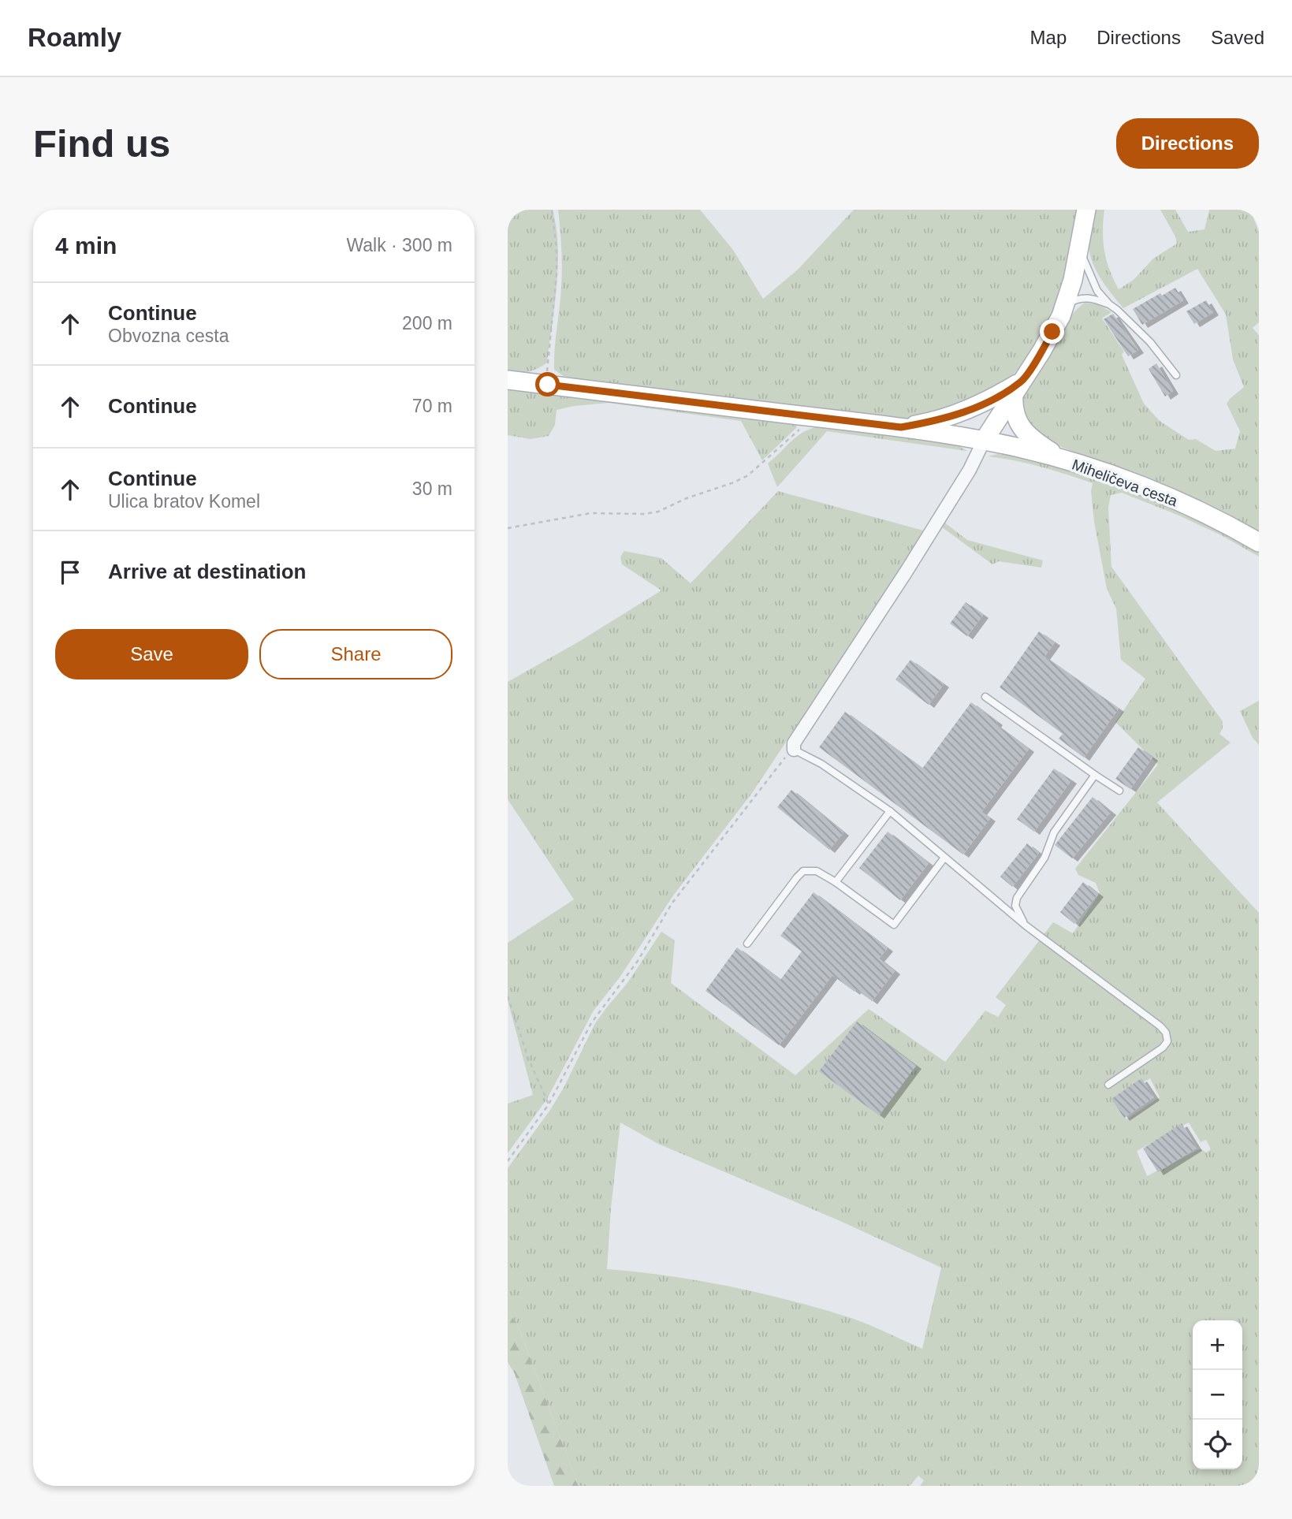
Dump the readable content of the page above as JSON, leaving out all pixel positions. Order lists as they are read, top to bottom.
{
  "streets": {
    "street": ["Miheličeva cesta"]
  },
  "page": {
    "header": "Roamly",
    "nav": ["Map", "Directions", "Saved"],
    "buttons": [
      "Directions",
      ["Save", "Share"]
    ],
    "title": "Find us",
    "heading": ["4 min", "Walk · 300 m"],
    "list": [
      ["Continue", "Obvozna cesta", "200 m"],
      ["Continue", "70 m"],
      ["Continue", "Ulica bratov Komel", "30 m"],
      "Arrive at destination"
    ],
    "map_buttons": ["+", "−"]
  }
}
